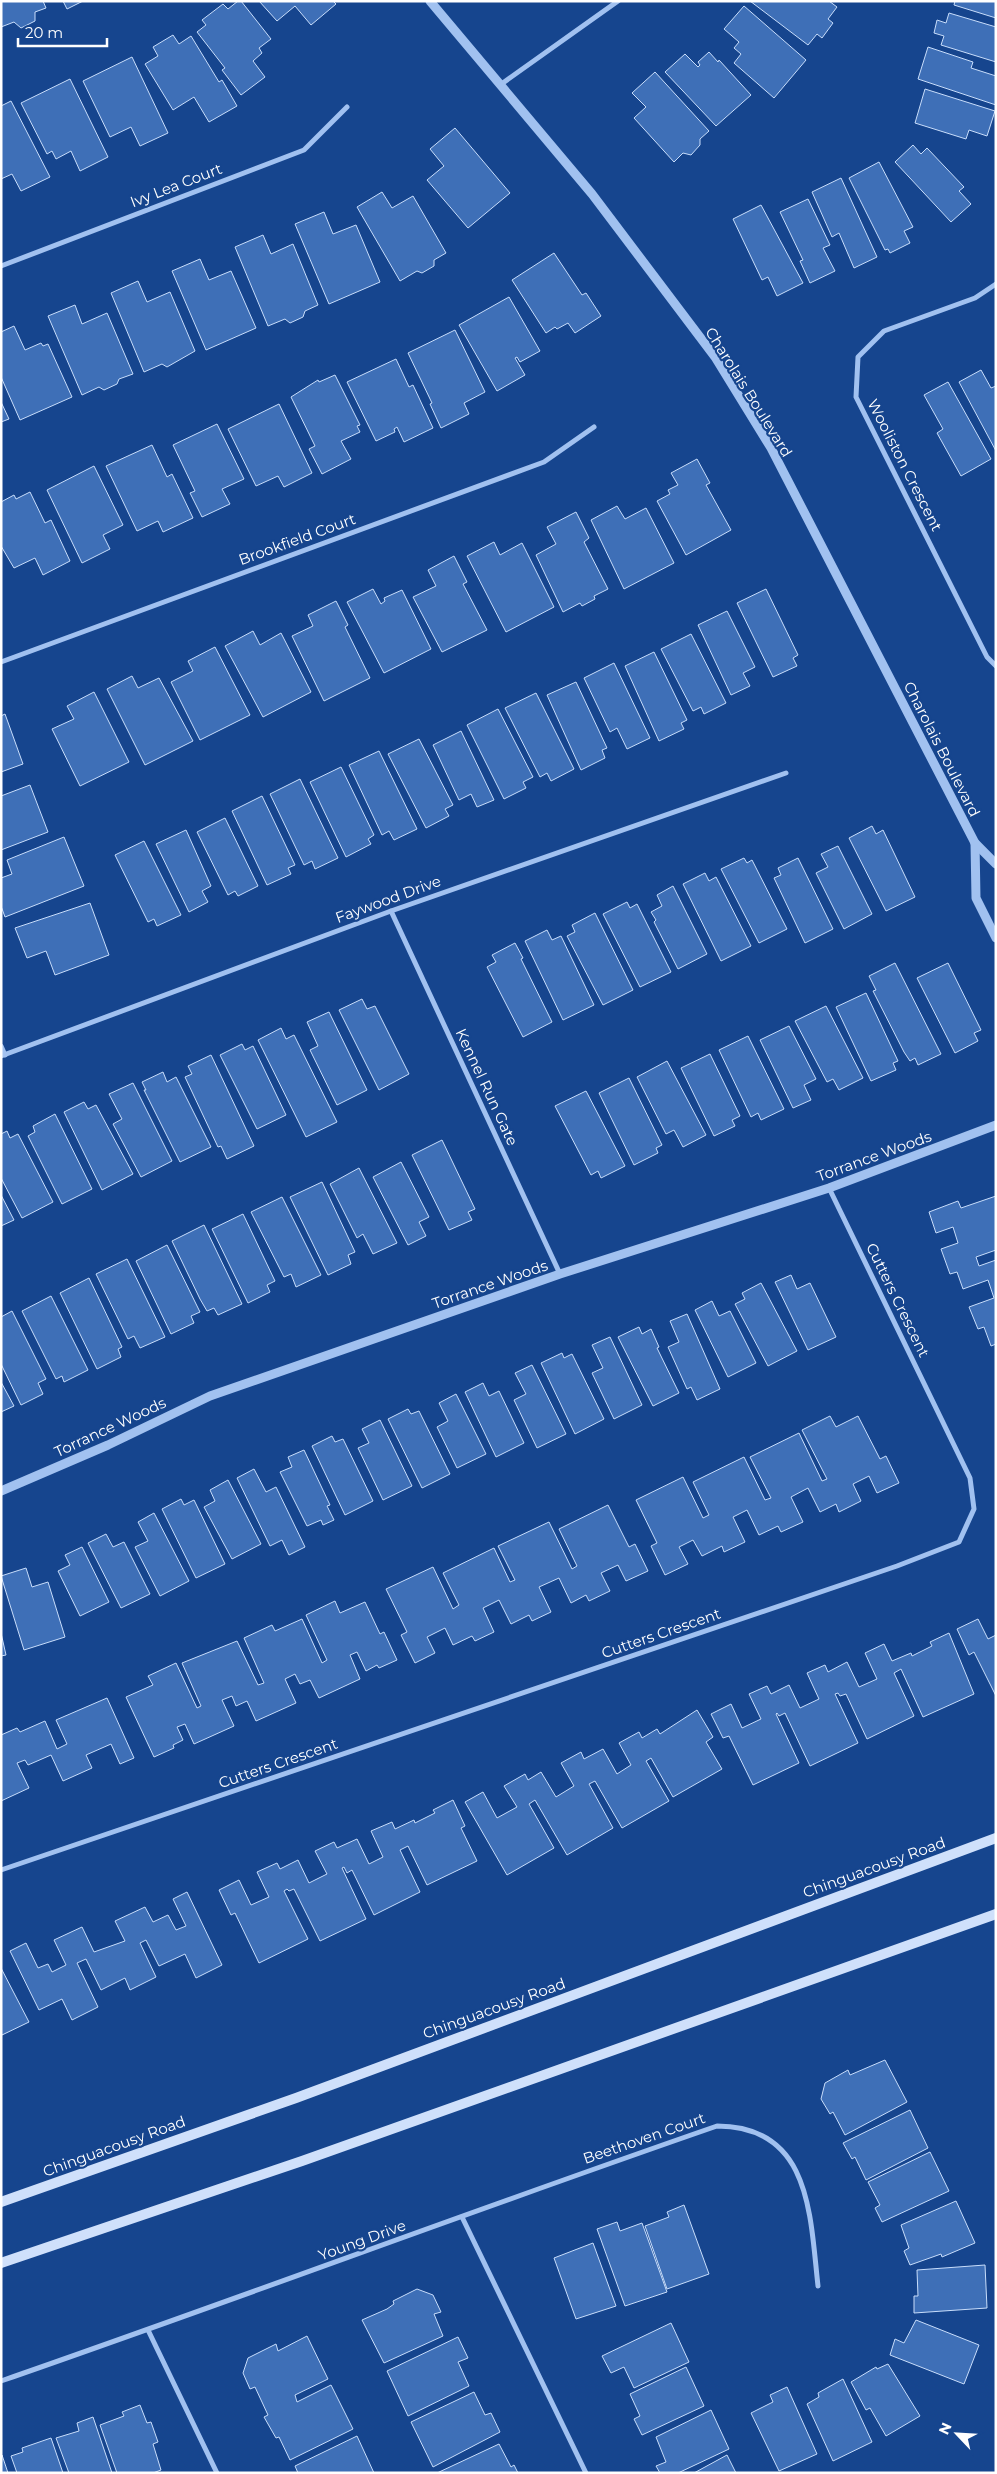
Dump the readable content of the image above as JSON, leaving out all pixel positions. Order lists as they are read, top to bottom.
{
  "streets": {
    "main road": ["Chinguacousy Road"],
    "street": [
      "Ivy Lea Court",
      "Charolais Boulevard",
      "Wooliston Crescent",
      "Brookfield Court",
      "Faywood Drive",
      "Kennel Run Gate",
      "Torrance Woods",
      "Cutters Crescent",
      "Beethoven Court",
      "Young Drive"
    ]
  },
  "crossings": [
    ["Faywood Drive", "Kennel Run Gate"],
    ["Kennel Run Gate", "Torrance Woods"],
    ["Torrance Woods", "Cutters Crescent"],
    ["Beethoven Court", "Young Drive"]
  ],
  "scale_bar": "20 m",
  "north": "top left"
}
